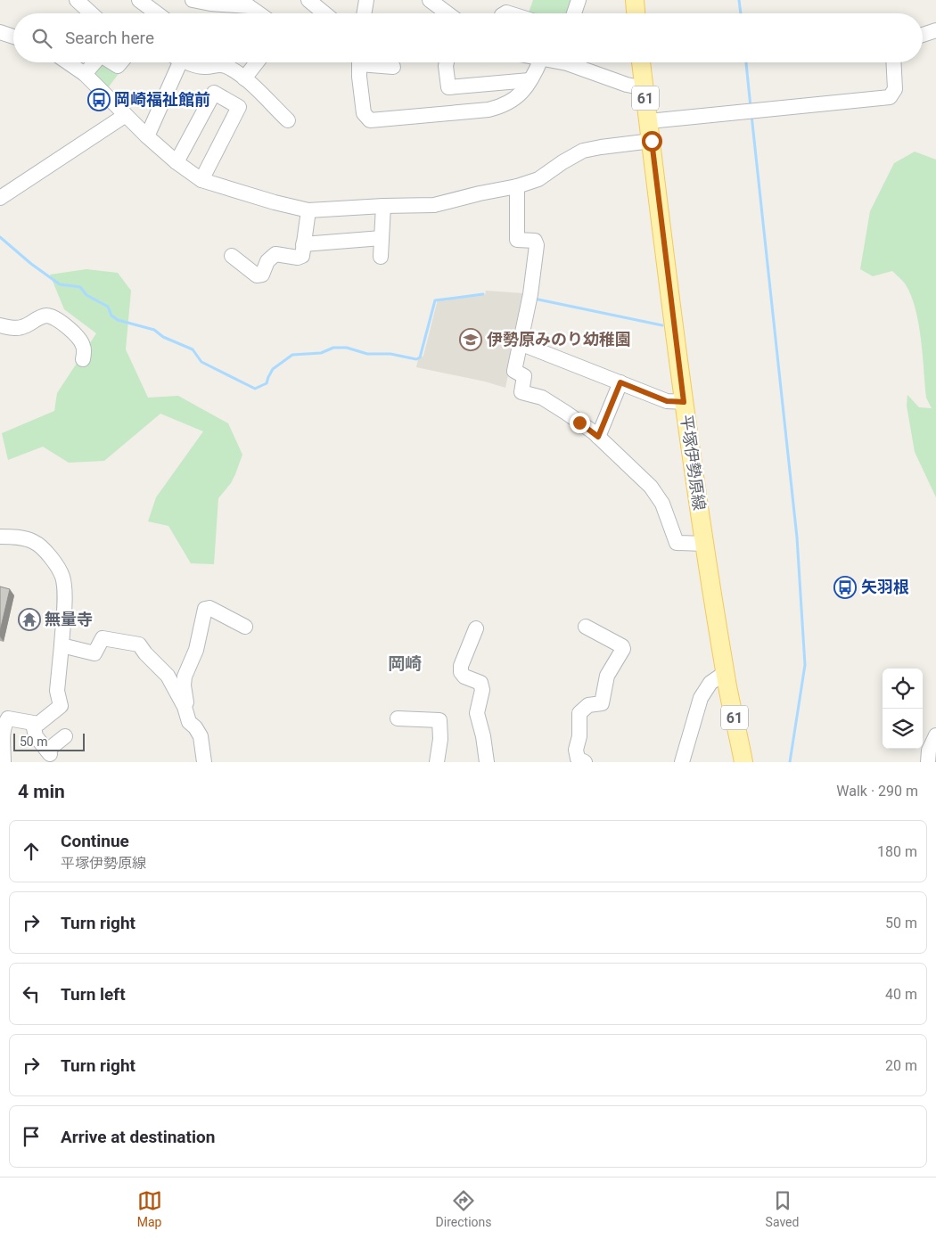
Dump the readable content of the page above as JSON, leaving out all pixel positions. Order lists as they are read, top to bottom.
{
  "streets": {
    "main road": ["61", "平塚伊勢原線"]
  },
  "districts": ["岡崎"],
  "places": {
    "bus stop": ["岡崎福祉館前", "矢羽根"],
    "school or university": ["伊勢原みのり幼稚園"],
    "temple": ["無量寺"]
  },
  "scale_bar": "50 m",
  "page": {
    "search": "Search here",
    "scale": "50 m",
    "heading": ["4 min", "Walk · 290 m"],
    "list": [
      ["Continue", "平塚伊勢原線", "180 m"],
      ["Turn right", "50 m"],
      ["Turn left", "40 m"],
      ["Turn right", "20 m"],
      "Arrive at destination"
    ],
    "nav": ["Map", "Directions", "Saved"]
  }
}
